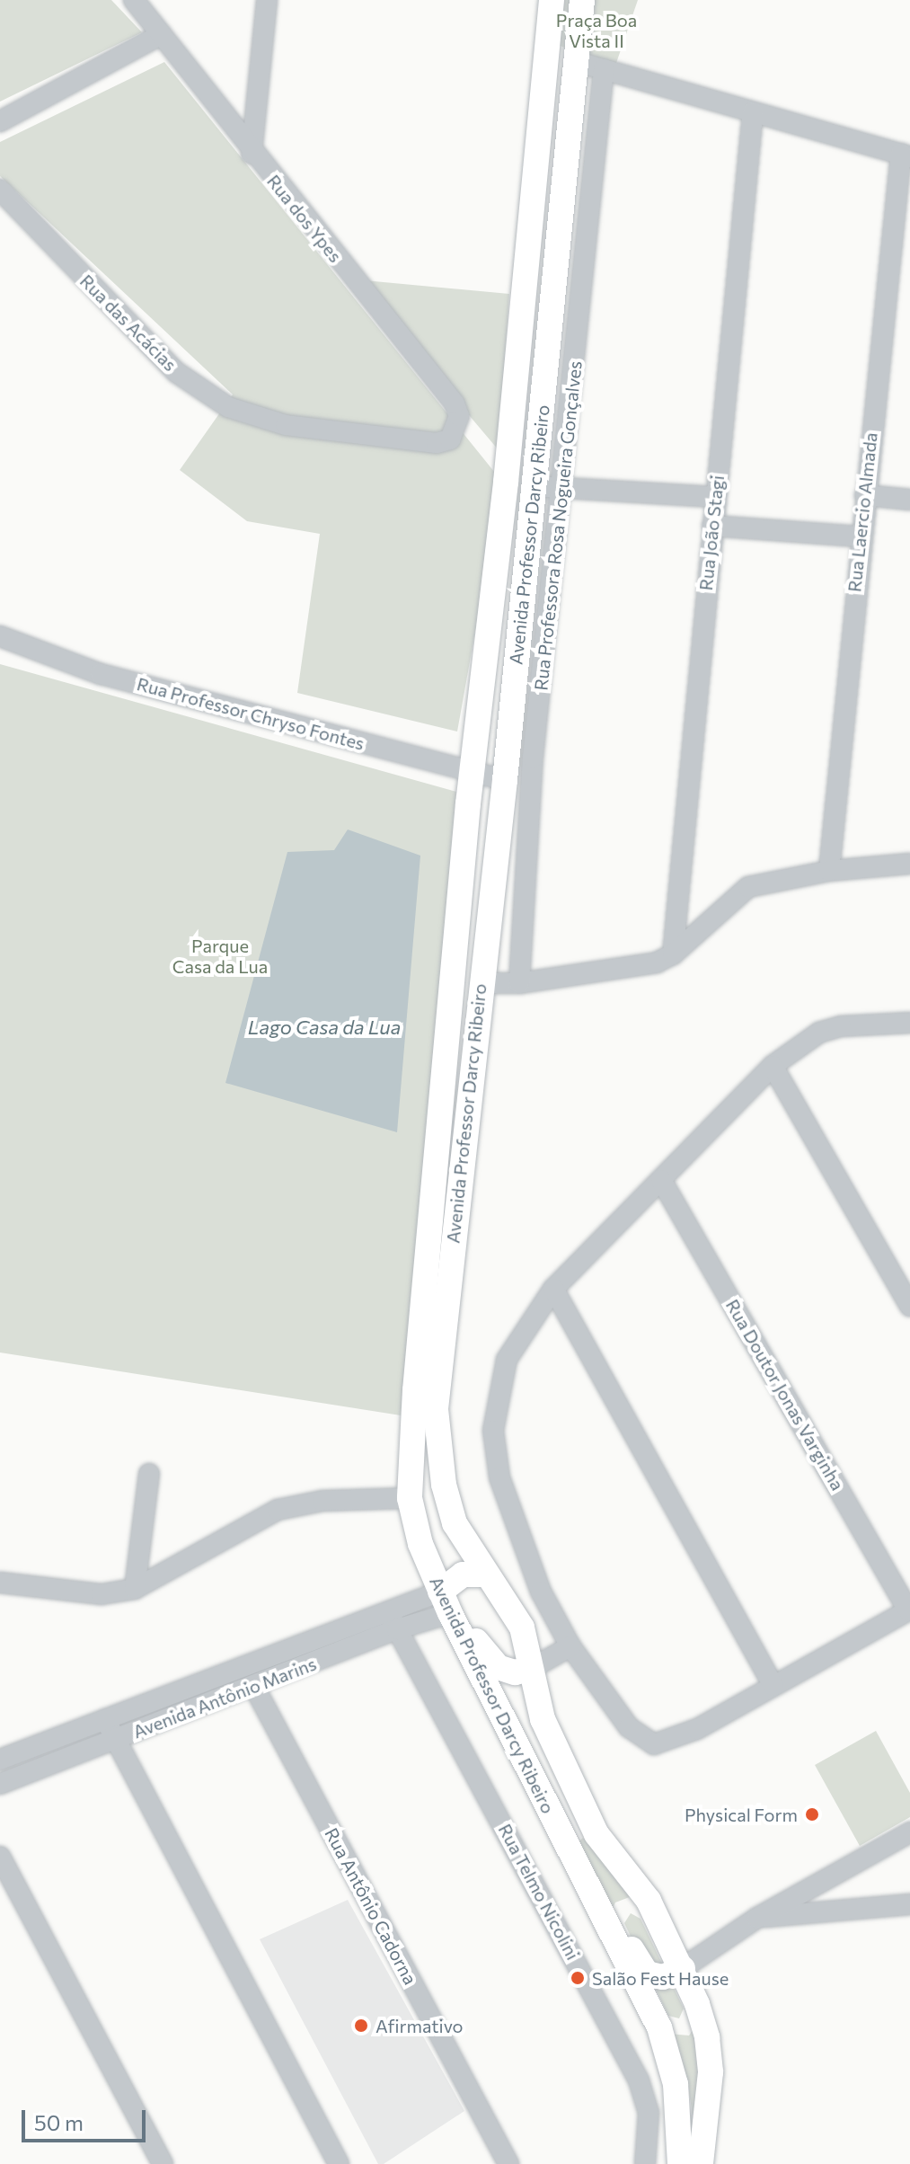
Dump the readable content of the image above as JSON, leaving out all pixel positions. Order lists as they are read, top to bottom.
{
  "streets": {
    "main road": ["Avenida Professor Darcy Ribeiro"],
    "street": [
      "Rua dos Ypes",
      "Rua das Acácias",
      "Rua Laercio Almada",
      "Rua Professora Rosa Nogueira Gonçalves",
      "Rua João Stagi",
      "Rua Professor Chryso Fontes",
      "Rua Doutor Jonas Varginha",
      "Avenida Antônio Marins",
      "Rua Telmo Nicolini",
      "Rua Antônio Cadorna"
    ]
  },
  "crossings": [
    ["Rua dos Ypes", "Rua das Acácias"],
    ["Avenida Professor Darcy Ribeiro", "Rua Professor Chryso Fontes"],
    ["Avenida Professor Darcy Ribeiro", "Avenida Antônio Marins"],
    ["Avenida Antônio Marins", "Rua Telmo Nicolini"],
    ["Avenida Antônio Marins", "Rua Antônio Cadorna"]
  ],
  "water": ["Lago Casa da Lua"],
  "parks": ["Praça Boa Vista II", "Parque Casa da Lua"],
  "places": ["Physical Form", "Salão Fest Hause", "Afirmativo"],
  "scale_bar": "50 m"
}
